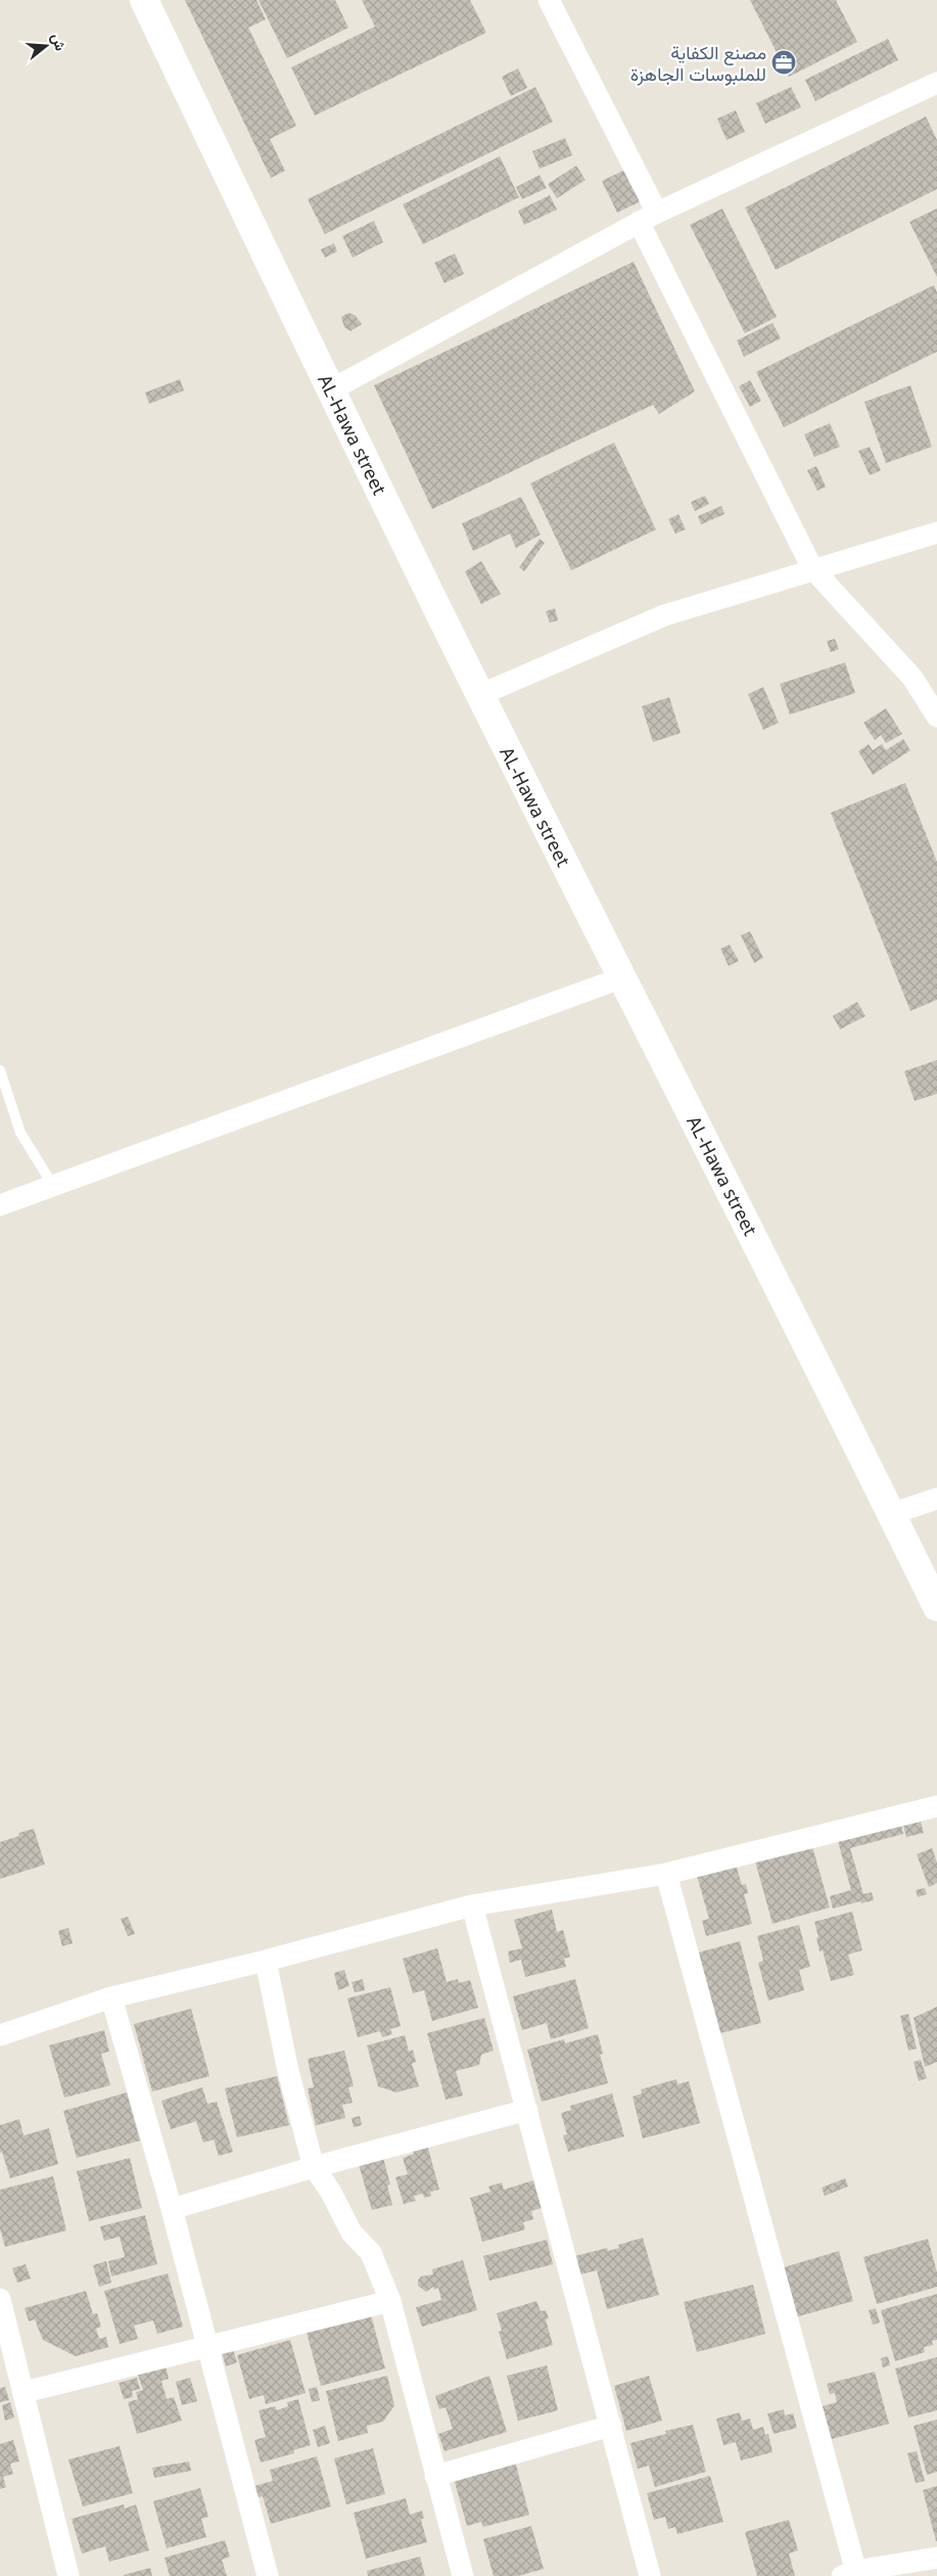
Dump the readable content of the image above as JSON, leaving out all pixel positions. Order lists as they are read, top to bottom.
{
  "streets": {
    "street": ["AL-Hawa street"]
  },
  "places": {
    "office": ["مصنع الكفاية للملبوسات الجاهزة"]
  },
  "north": "right"
}
